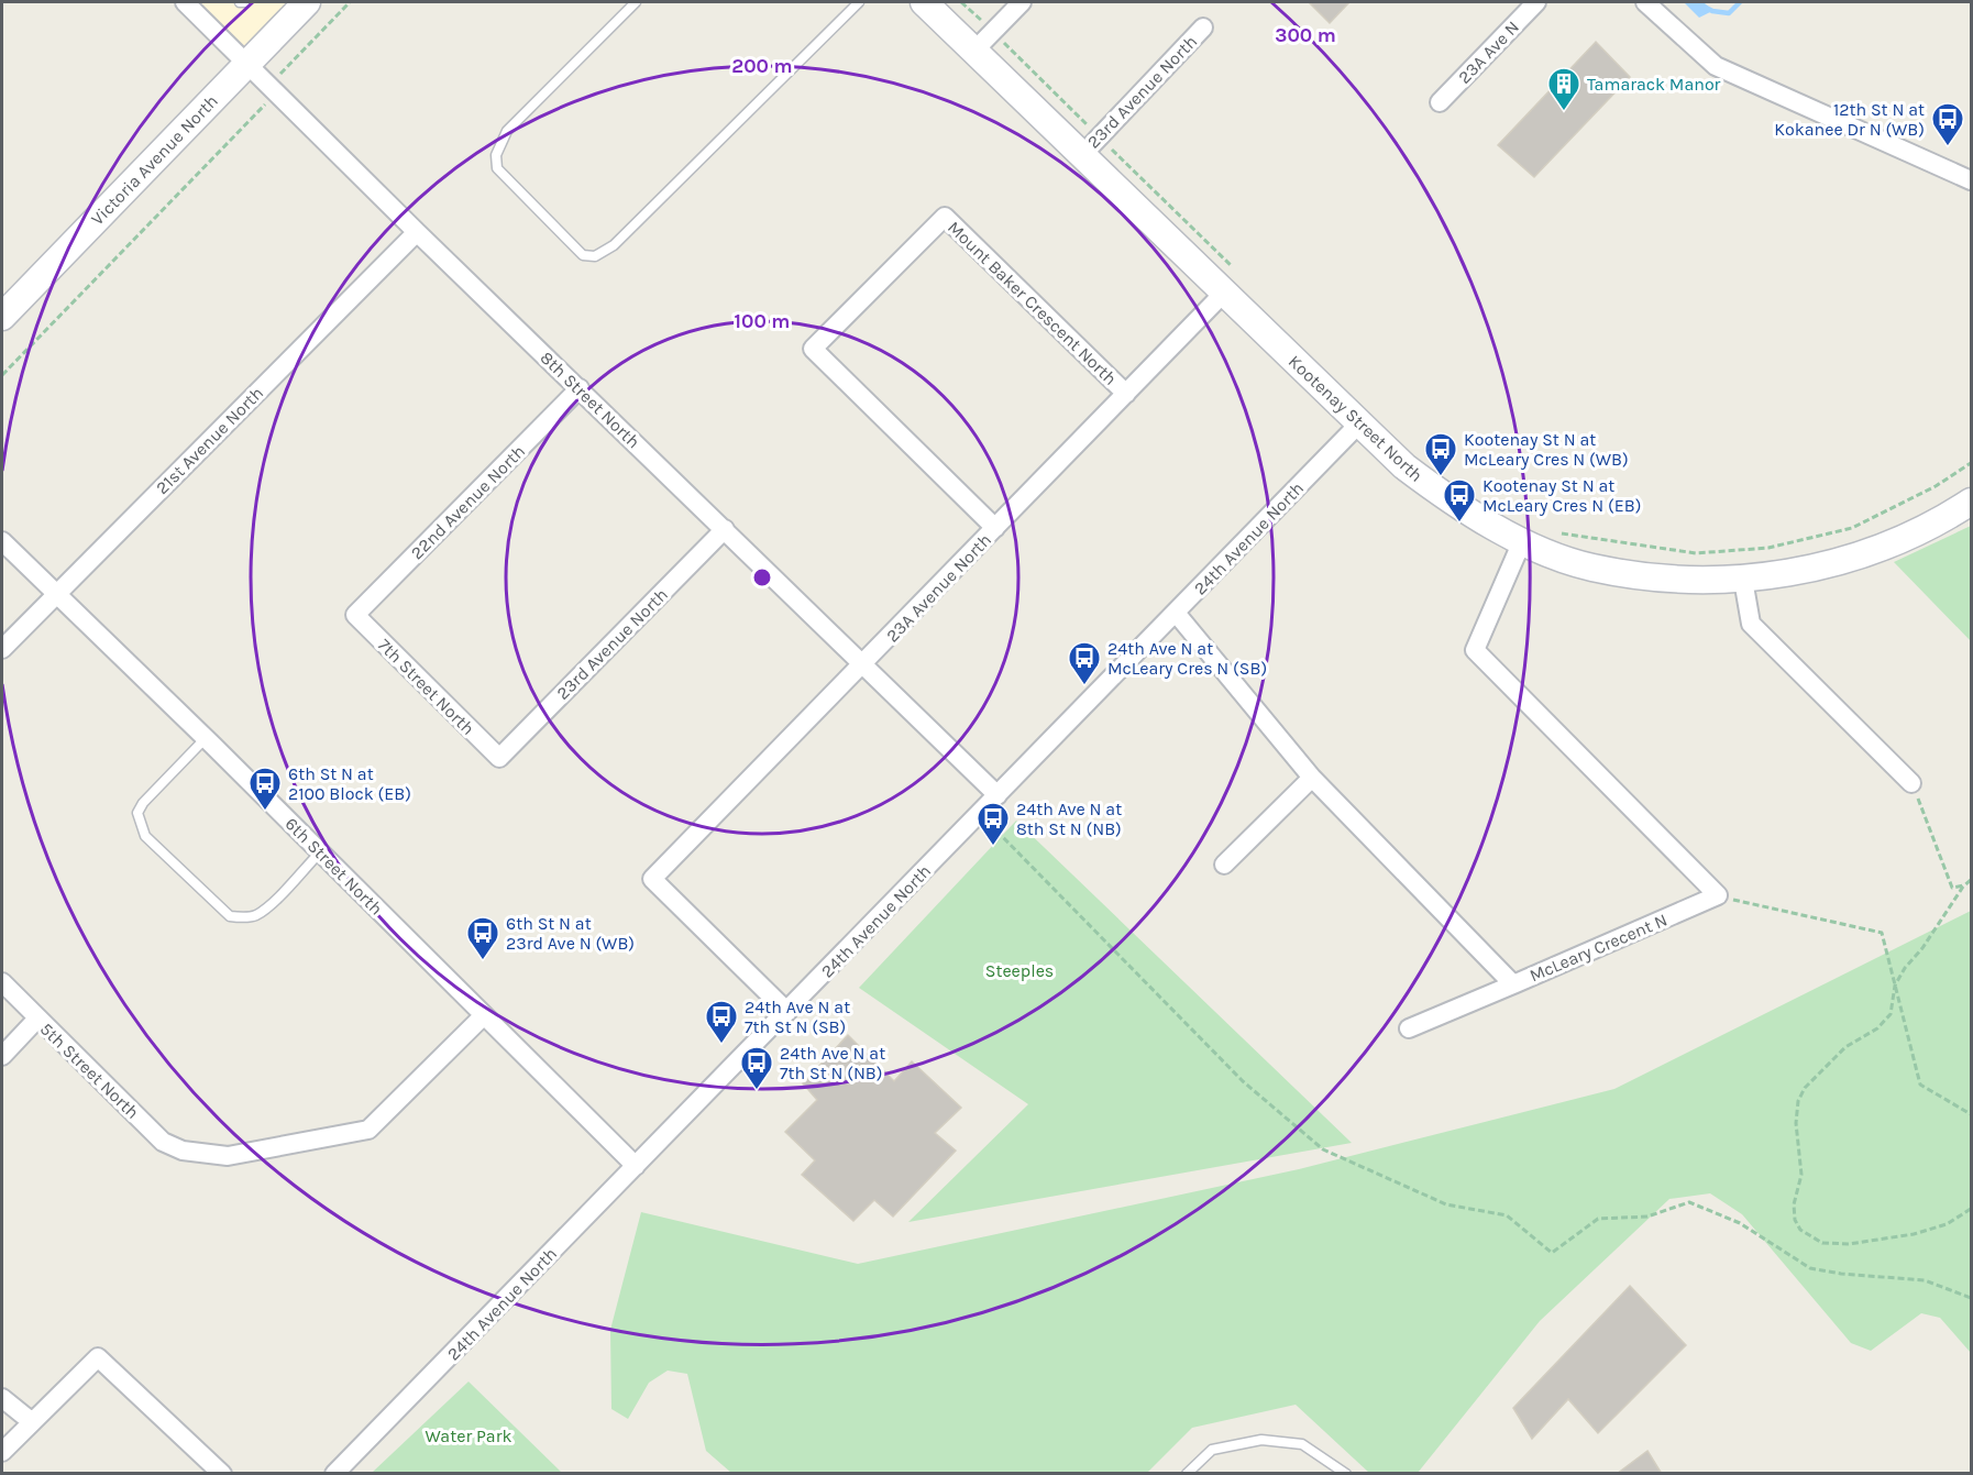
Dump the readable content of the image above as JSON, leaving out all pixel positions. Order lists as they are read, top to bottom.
{
  "streets": {
    "street": [
      "23A Ave N",
      "23rd Avenue North",
      "Victoria Avenue North",
      "Mount Baker Crescent North",
      "8th Street North",
      "Kootenay Street North",
      "21st Avenue North",
      "22nd Avenue North",
      "24th Avenue North",
      "23A Avenue North",
      "7th Street North",
      "6th Street North",
      "McLeary Crecent N",
      "5th Street North"
    ]
  },
  "crossings": [
    ["23rd Avenue North", "8th Street North"],
    ["23rd Avenue North", "Kootenay Street North"],
    ["23rd Avenue North", "7th Street North"],
    ["Victoria Avenue North", "8th Street North"],
    ["Mount Baker Crescent North", "23A Avenue North"],
    ["8th Street North", "21st Avenue North"],
    ["8th Street North", "22nd Avenue North"],
    ["8th Street North", "24th Avenue North"],
    ["8th Street North", "23A Avenue North"],
    ["Kootenay Street North", "24th Avenue North"],
    ["Kootenay Street North", "23A Avenue North"],
    ["21st Avenue North", "6th Street North"],
    ["22nd Avenue North", "7th Street North"],
    ["24th Avenue North", "23A Avenue North"],
    ["24th Avenue North", "6th Street North"],
    ["24th Avenue North", "McLeary Crecent N"],
    ["6th Street North", "5th Street North"]
  ],
  "parks": ["Steeples", "Water Park"],
  "places": {
    "building": ["Tamarack Manor"],
    "bus stop": [
      "12th St N at Kokanee Dr N (WB)",
      "Kootenay St N at McLeary Cres N (WB)",
      "Kootenay St N at McLeary Cres N (EB)",
      "24th Ave N at McLeary Cres N (SB)",
      "6th St N at 2100 Block (EB)",
      "24th Ave N at 8th St N (NB)",
      "6th St N at 23rd Ave N (WB)",
      "24th Ave N at 7th St N (SB)",
      "24th Ave N at 7th St N (NB)"
    ]
  },
  "rings": ["300 m", "200 m", "100 m"]
}
